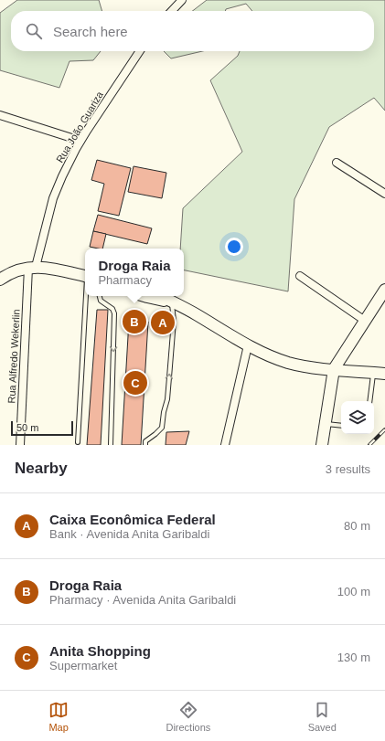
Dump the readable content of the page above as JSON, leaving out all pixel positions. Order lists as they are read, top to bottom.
{
  "streets": {
    "street": ["Rua João Guariza", "Rua Alfredo Wekerlin"]
  },
  "crossings": [
    ["Rua João Guariza", "Rua Alfredo Wekerlin"]
  ],
  "scale_bar": "50 m",
  "page": {
    "search": "Search here",
    "popup": ["Droga Raia", "Pharmacy"],
    "pins": ["B", "A", "C"],
    "scale": "50 m",
    "heading": ["Nearby", "3 results"],
    "list": [
      {
        "mark": "A",
        "name": "Caixa Econômica Federal",
        "note": "Bank · Avenida Anita Garibaldi",
        "value": "80 m"
      },
      {
        "mark": "B",
        "name": "Droga Raia",
        "note": "Pharmacy · Avenida Anita Garibaldi",
        "value": "100 m"
      },
      {
        "mark": "C",
        "name": "Anita Shopping",
        "note": "Supermarket",
        "value": "130 m"
      }
    ],
    "nav": ["Map", "Directions", "Saved"]
  }
}
